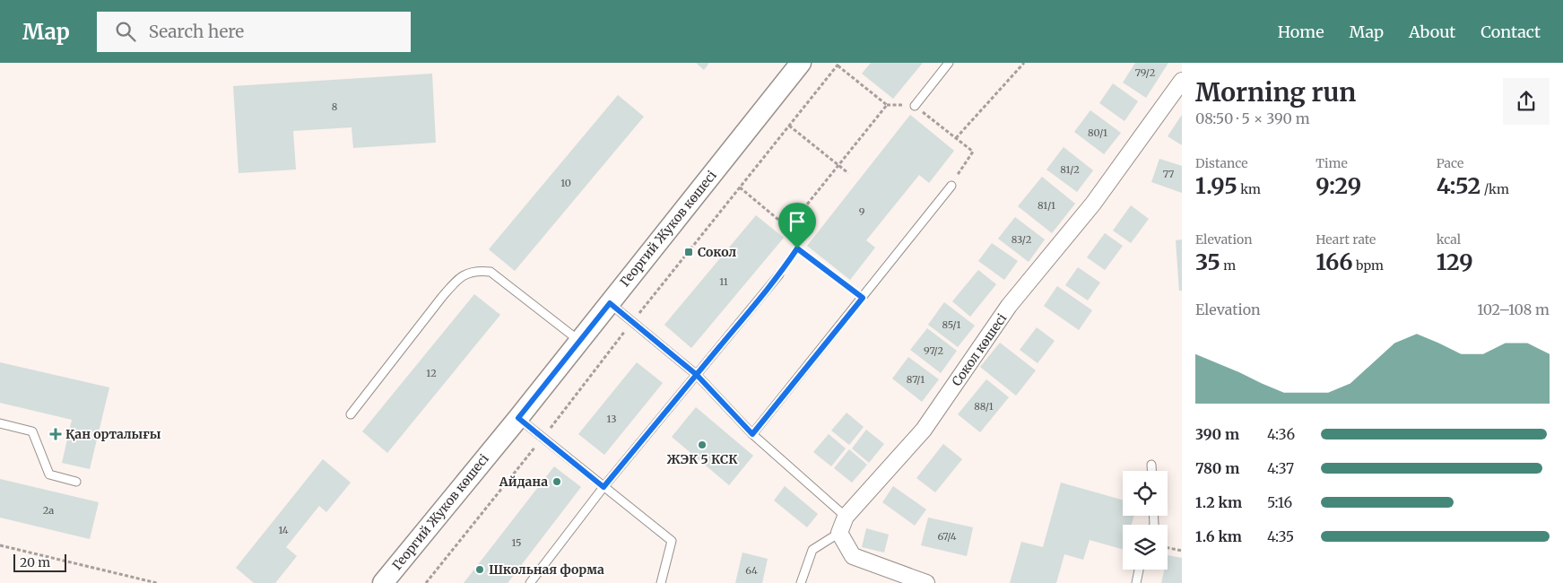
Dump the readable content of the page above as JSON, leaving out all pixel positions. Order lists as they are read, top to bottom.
{
  "streets": {
    "street": ["Георгий Жуков көшесі", "Сокол көшесі"]
  },
  "places": {
    "transit": ["Сокол"],
    "health": ["Қан орталығы"],
    "other": ["ЖЭК 5 КСК", "Айдана", "Школьная форма"]
  },
  "house_numbers": [
    "79/2",
    "8",
    "80/1",
    "81/2",
    "77",
    "10",
    "81/1",
    "9",
    "83/2",
    "11",
    "85/1",
    "97/2",
    "12",
    "87/1",
    "88/1",
    "13",
    "2a",
    "14",
    "67/4",
    "15",
    "64"
  ],
  "scale_bar": "20 m",
  "page": {
    "header": "Map",
    "search": "Search here",
    "nav": [
      "Home",
      "Map",
      "About",
      "Contact"
    ],
    "heading": ["Morning run", "08:50 · 5 × 390 m"],
    "stats": [
      ["Distance", "1.95 km"],
      ["Time", "9:29"],
      ["Pace", "4:52 /km"],
      ["Elevation", "35 m"],
      ["Heart rate", "166 bpm"],
      ["kcal", "129"]
    ],
    "chart": ["Elevation", "102–108 m"],
    "list": [
      {
        "name": "390 m",
        "note": "4:36"
      },
      {
        "name": "780 m",
        "note": "4:37"
      },
      {
        "name": "1.2 km",
        "note": "5:16"
      },
      {
        "name": "1.6 km",
        "note": "4:35"
      }
    ],
    "scale": "20 m"
  }
}
